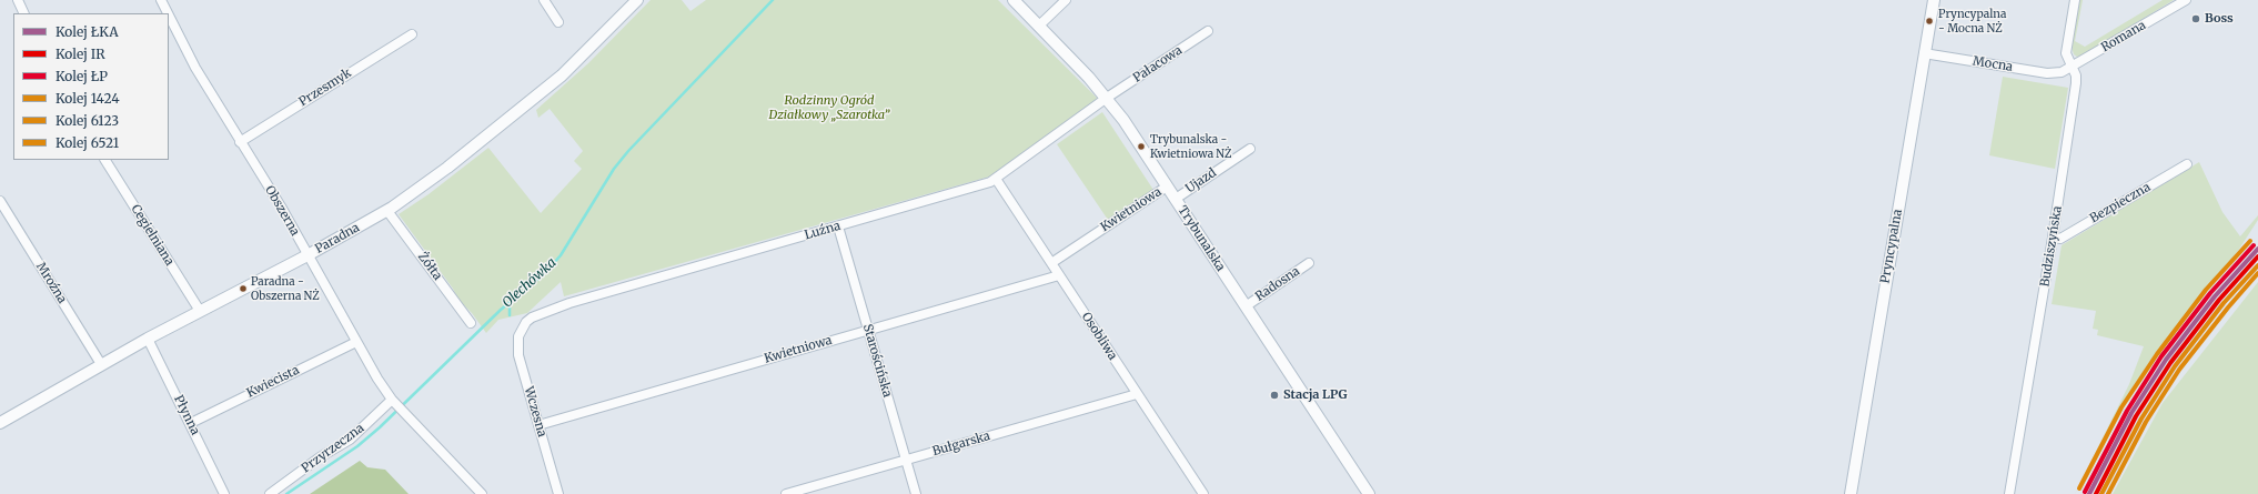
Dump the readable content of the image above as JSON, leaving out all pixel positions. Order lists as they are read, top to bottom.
{
  "streets": {
    "street": [
      "Romana",
      "Pałacowa",
      "Mocna",
      "Przesmyk",
      "Ujazd",
      "Bezpieczna",
      "Kwietniowa",
      "Obszerna",
      "Luźna",
      "Cegielniana",
      "Paradna",
      "Trybunalska",
      "Pryncypalna",
      "Budziszyńska",
      "Żółta",
      "Mroźna",
      "Radosna",
      "Osobliwa",
      "Starościńska",
      "Kwiecista",
      "Wczesna",
      "Płynna",
      "Bułgarska",
      "Przyrzeczna"
    ]
  },
  "crossings": [
    ["Romana", "Mocna"],
    ["Romana", "Budziszyńska"],
    ["Pałacowa", "Luźna"],
    ["Pałacowa", "Trybunalska"],
    ["Mocna", "Pryncypalna"],
    ["Przesmyk", "Obszerna"],
    ["Ujazd", "Trybunalska"],
    ["Bezpieczna", "Budziszyńska"],
    ["Kwietniowa", "Trybunalska"],
    ["Kwietniowa", "Osobliwa"],
    ["Kwietniowa", "Starościńska"],
    ["Kwietniowa", "Wczesna"],
    ["Obszerna", "Paradna"],
    ["Obszerna", "Kwiecista"],
    ["Obszerna", "Przyrzeczna"],
    ["Luźna", "Trybunalska"],
    ["Luźna", "Osobliwa"],
    ["Luźna", "Starościńska"],
    ["Luźna", "Wczesna"],
    ["Cegielniana", "Paradna"],
    ["Paradna", "Żółta"],
    ["Paradna", "Mroźna"],
    ["Paradna", "Płynna"],
    ["Trybunalska", "Radosna"],
    ["Osobliwa", "Bułgarska"],
    ["Starościńska", "Bułgarska"],
    ["Kwiecista", "Płynna"]
  ],
  "water": ["Olechówka"],
  "parks": ["Rodzinny Ogród Działkowy „Szarotka”"],
  "places": [
    "Boss",
    "Pryncypalna - Mocna NŻ",
    "Trybunalska - Kwietniowa NŻ",
    "Paradna - Obszerna NŻ",
    "Stacja LPG"
  ],
  "lines": [
    "rail line 6123",
    "rail line ŁP",
    "rail line ŁKA",
    "rail line IR",
    "rail line 1424",
    "rail line 6521"
  ],
  "legend": [
    "Kolej ŁKA",
    "Kolej IR",
    "Kolej ŁP",
    "Kolej 1424",
    "Kolej 6123",
    "Kolej 6521"
  ]
}
